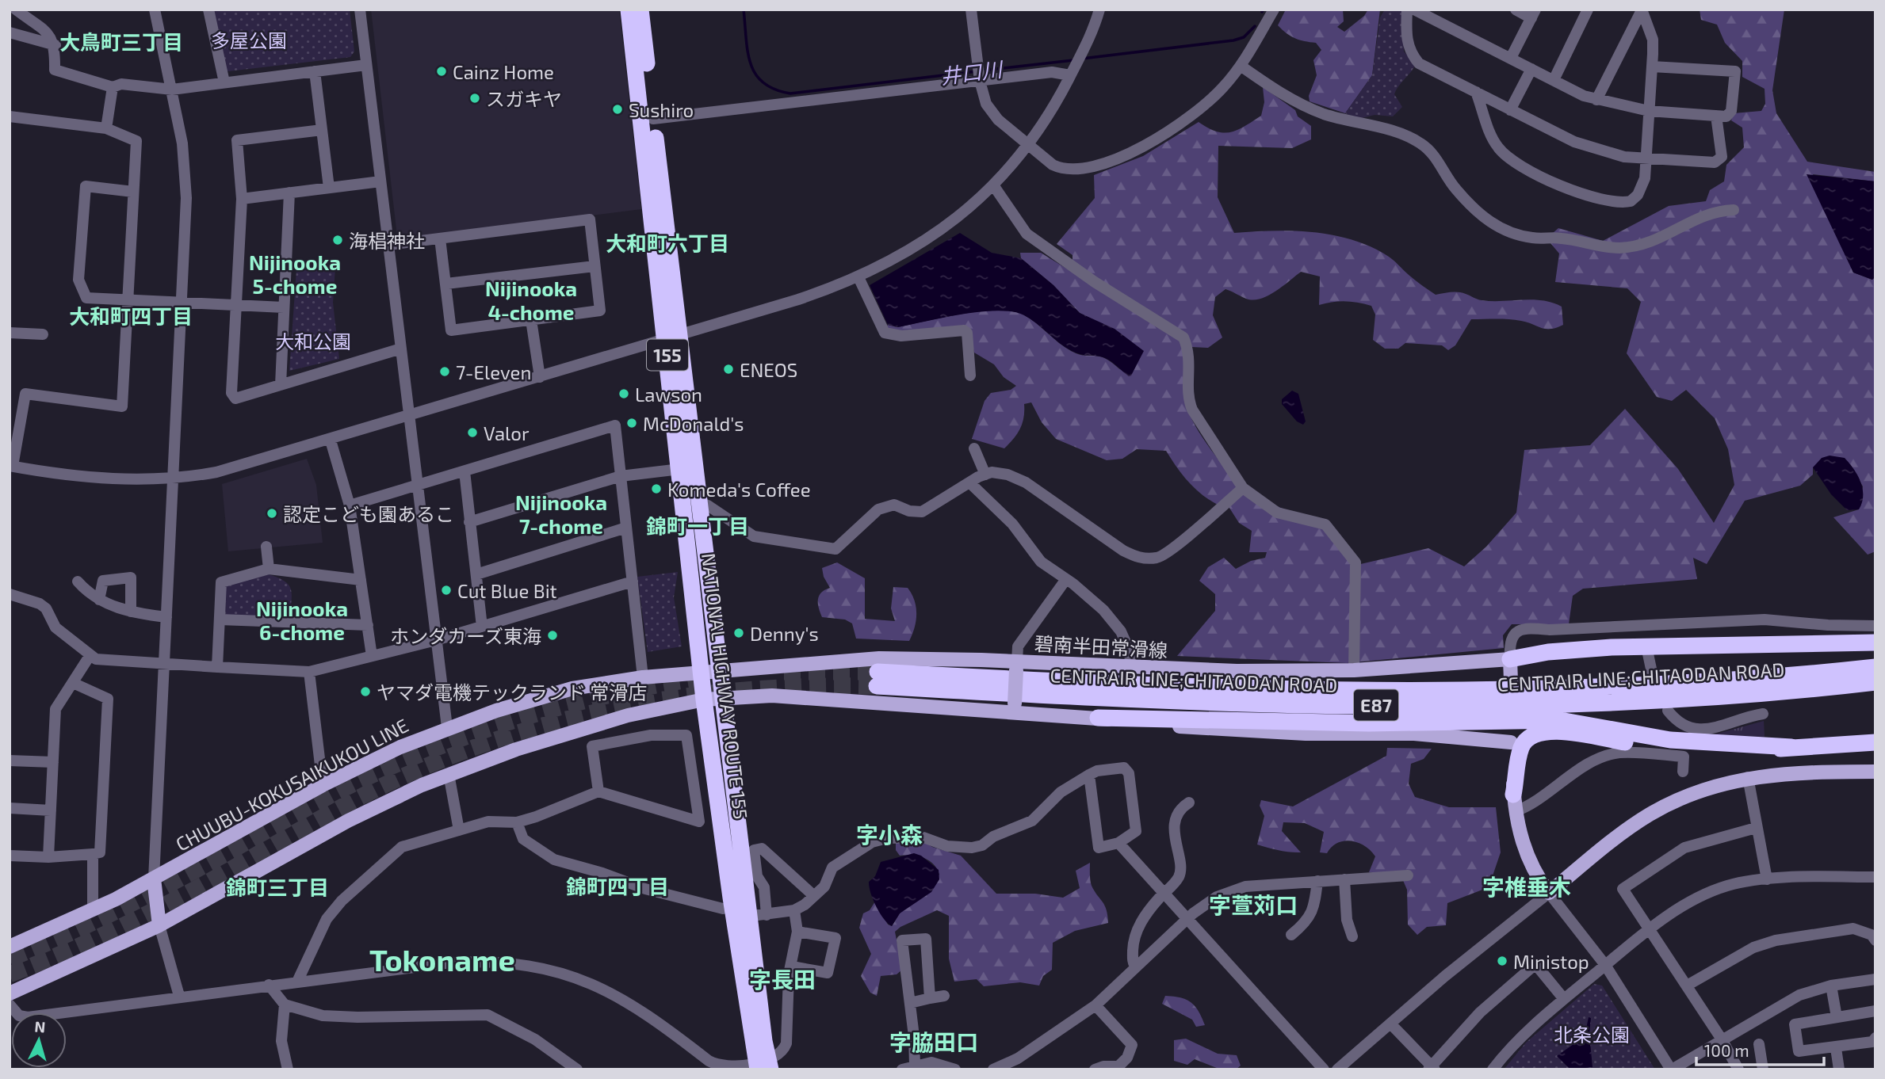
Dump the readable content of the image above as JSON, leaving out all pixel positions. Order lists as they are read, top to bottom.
{
  "streets": {
    "highway": [
      "155",
      "CENTRAIR LINE;CHITAODAN ROAD",
      "NATIONAL HIGHWAY ROUTE 155",
      "E87"
    ],
    "main road": ["碧南半田常滑線", "CHUUBU-KOKUSAIKUKOU LINE"]
  },
  "crossings": [
    ["碧南半田常滑線", "CHUUBU-KOKUSAIKUKOU LINE"],
    ["NATIONAL HIGHWAY ROUTE 155", "CHUUBU-KOKUSAIKUKOU LINE"]
  ],
  "districts": [
    "大鳥町三丁目",
    "大和町六丁目",
    "Nijinooka 5-chome",
    "Nijinooka 4-chome",
    "大和町四丁目",
    "Nijinooka 7-chome",
    "錦町一丁目",
    "Nijinooka 6-chome",
    "字小森",
    "錦町四丁目",
    "錦町三丁目",
    "字椎垂木",
    "字萱苅口",
    "Tokoname",
    "字長田",
    "字脇田口"
  ],
  "water": ["井口川"],
  "parks": ["多屋公園", "大和公園", "北条公園"],
  "places": [
    "Cainz Home",
    "スガキヤ",
    "Sushiro",
    "海椙神社",
    "ENEOS",
    "7-Eleven",
    "Lawson",
    "McDonald's",
    "Valor",
    "Komeda's Coffee",
    "認定こども園あるこ",
    "Cut Blue Bit",
    "Denny's",
    "ホンダカーズ東海",
    "ヤマダ電機テックランド 常滑店",
    "Ministop"
  ],
  "scale_bar": "100 m",
  "north": "top"
}
